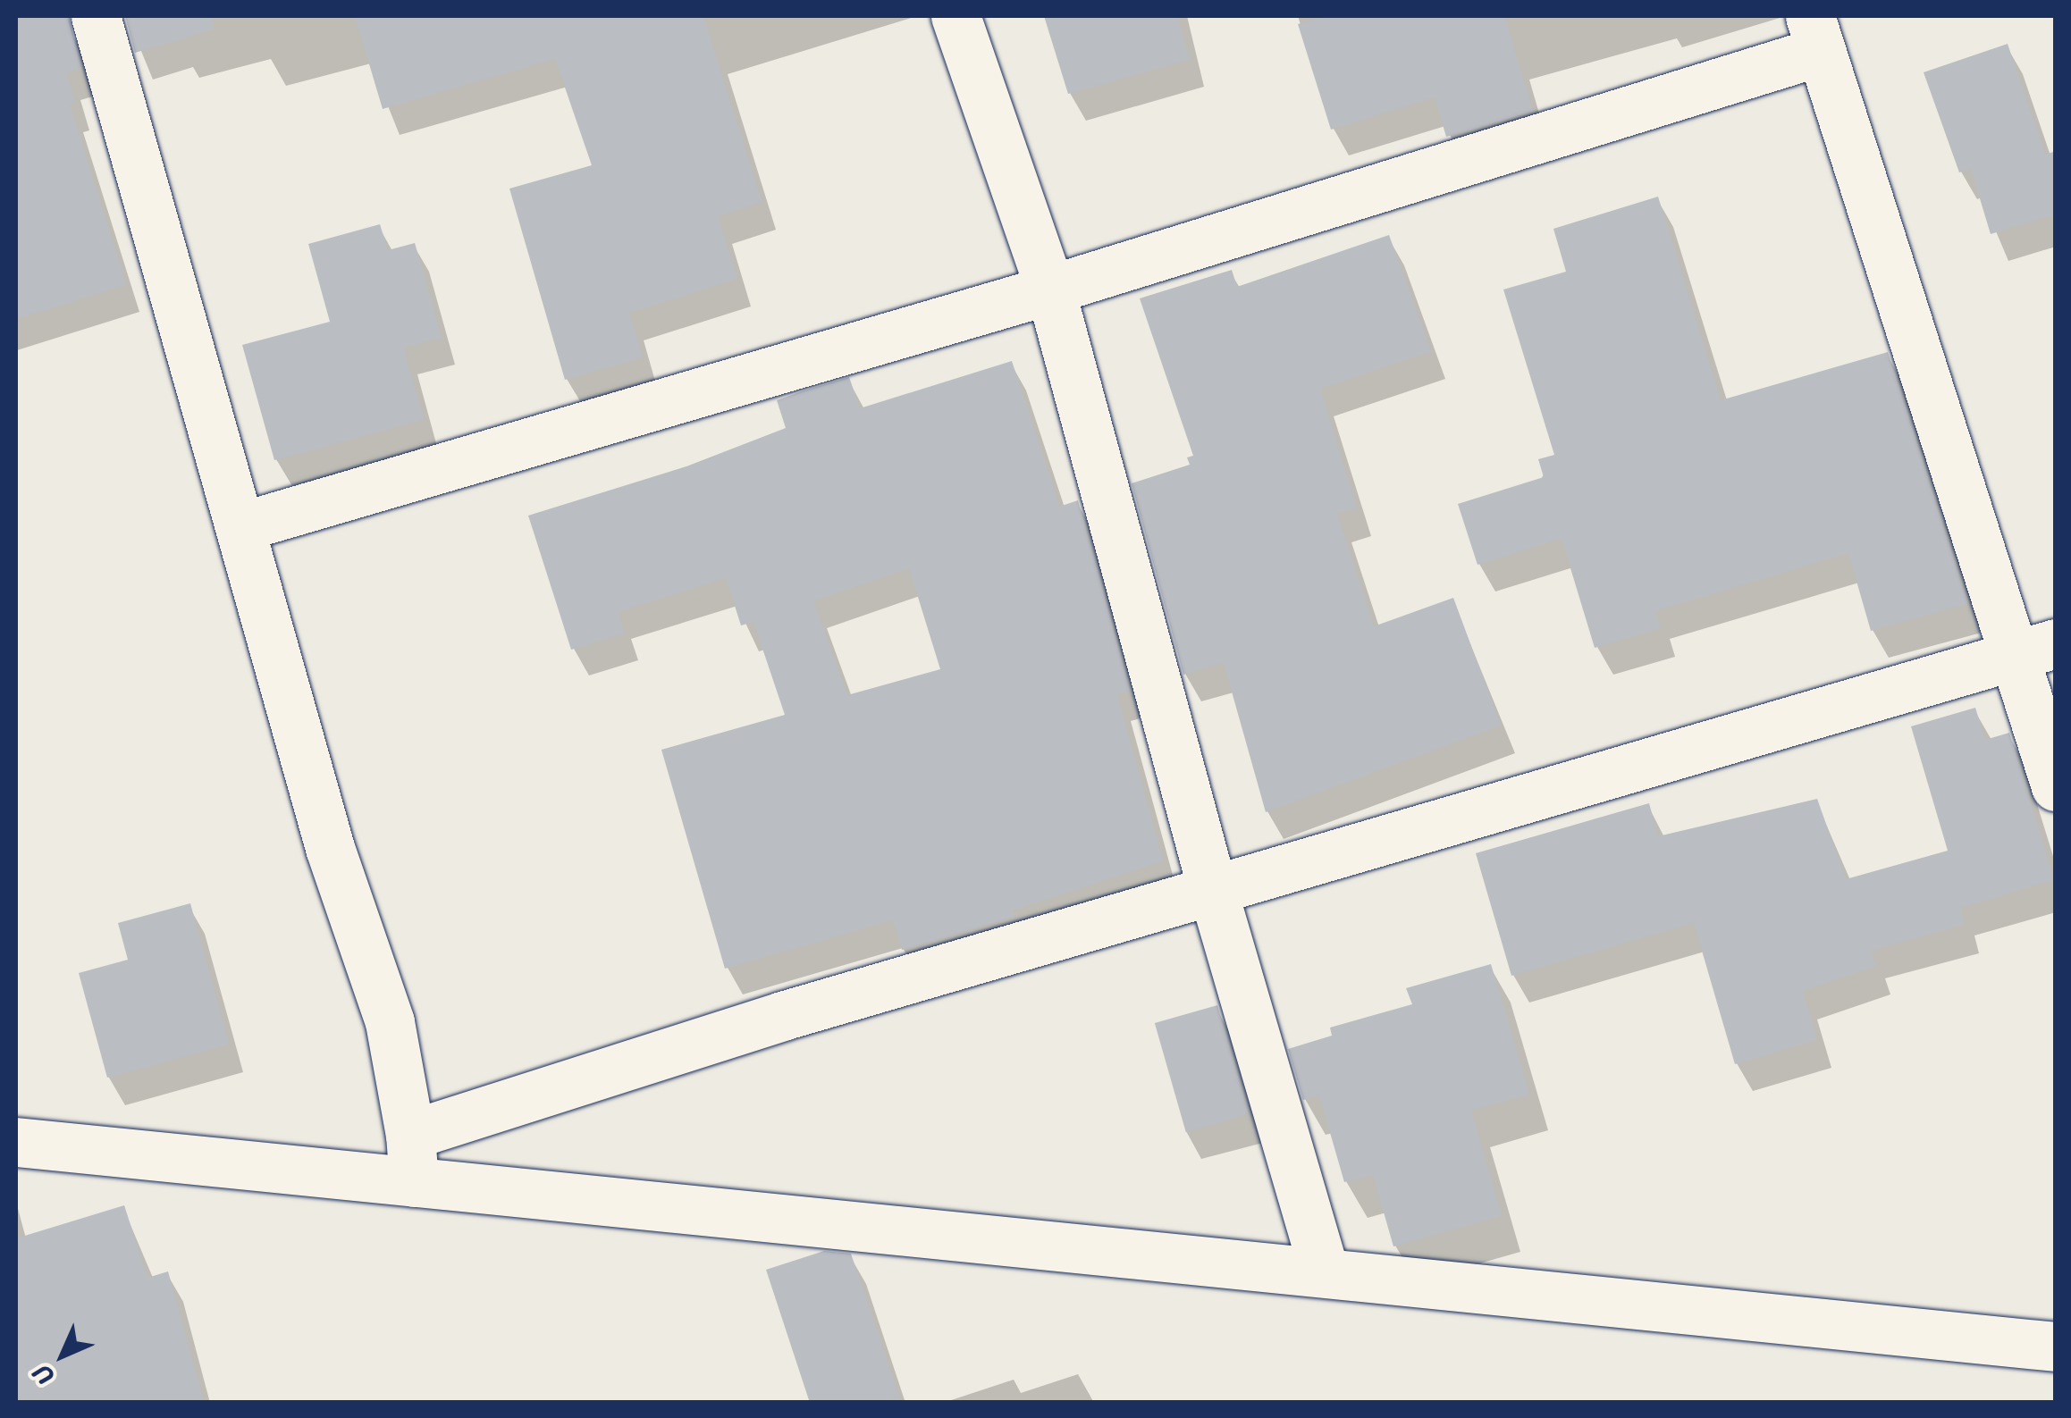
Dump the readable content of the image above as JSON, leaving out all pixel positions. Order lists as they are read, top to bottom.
{
  "north": "bottom left"
}
